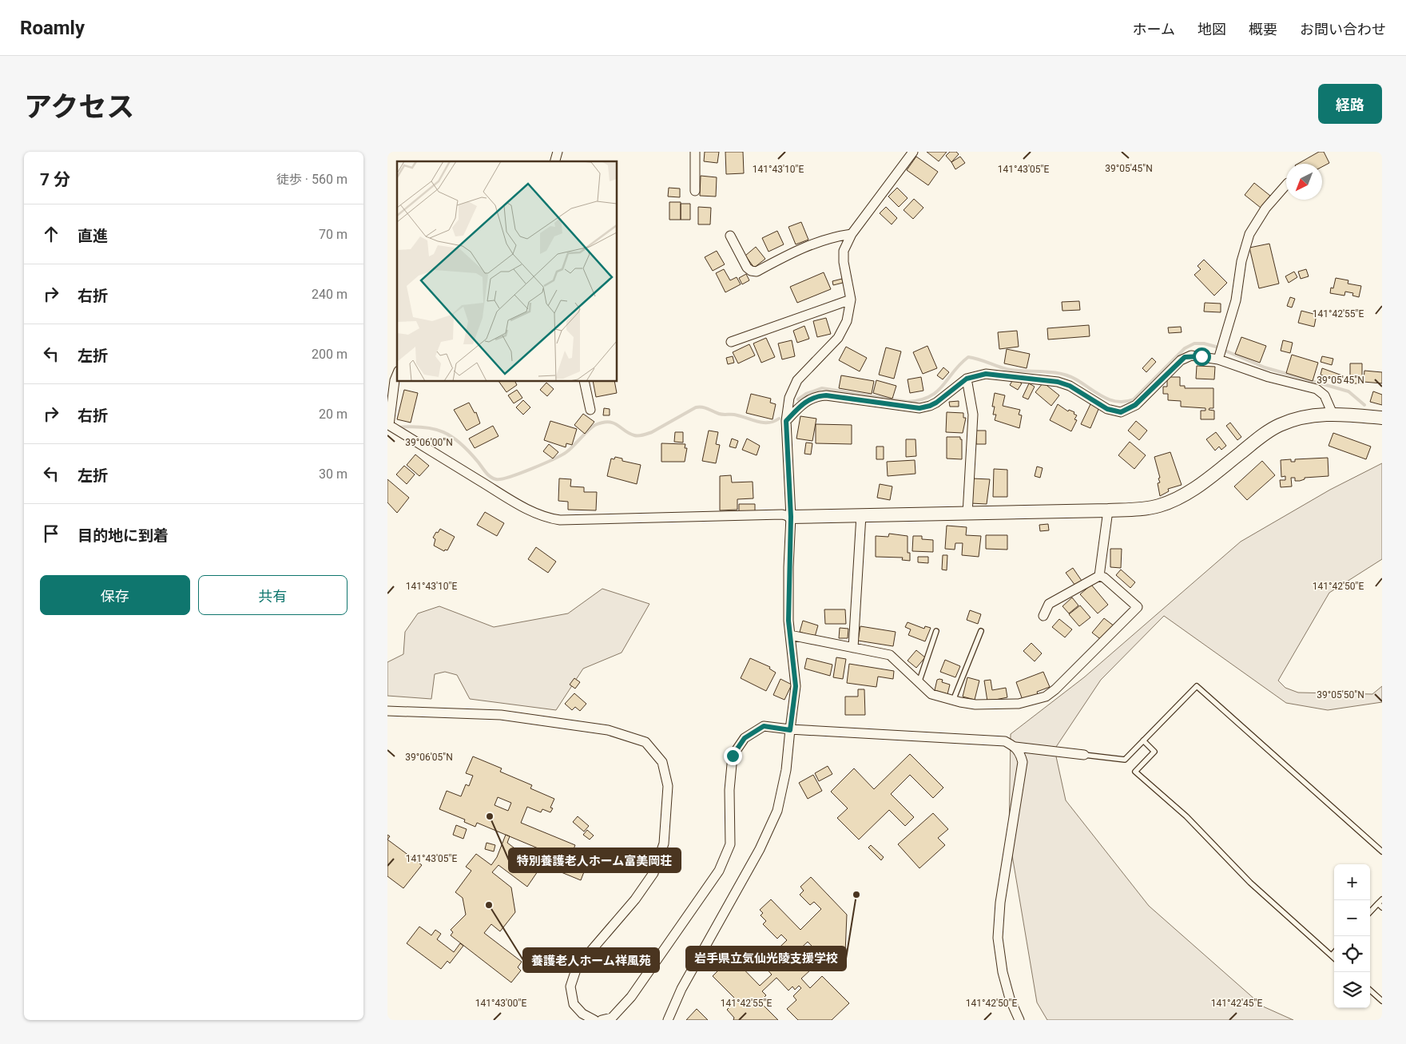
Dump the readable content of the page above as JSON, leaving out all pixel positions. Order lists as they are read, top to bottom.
{
  "places": ["特別養護老人ホーム富美岡荘", "岩手県立気仙光陵支援学校", "養護老人ホーム祥風苑"],
  "north": "bottom left",
  "page": {
    "header": "Roamly",
    "nav": [
      "ホーム",
      "地図",
      "概要",
      "お問い合わせ"
    ],
    "title": "アクセス",
    "buttons": [
      "経路",
      ["保存", "共有"]
    ],
    "heading": ["7 分", "徒歩 · 560 m"],
    "list": [
      ["直進", "70 m"],
      ["右折", "240 m"],
      ["左折", "200 m"],
      ["右折", "20 m"],
      ["左折", "30 m"],
      "目的地に到着"
    ],
    "map_buttons": ["+", "−"]
  },
  "coordinates": [
    "39°05'45\"N",
    "141°43'05\"E",
    "141°43'10\"E",
    "141°42'55\"E",
    "39°06'00\"N",
    "141°42'50\"E",
    "39°05'50\"N",
    "39°06'05\"N",
    "141°43'00\"E",
    "141°42'45\"E"
  ]
}
